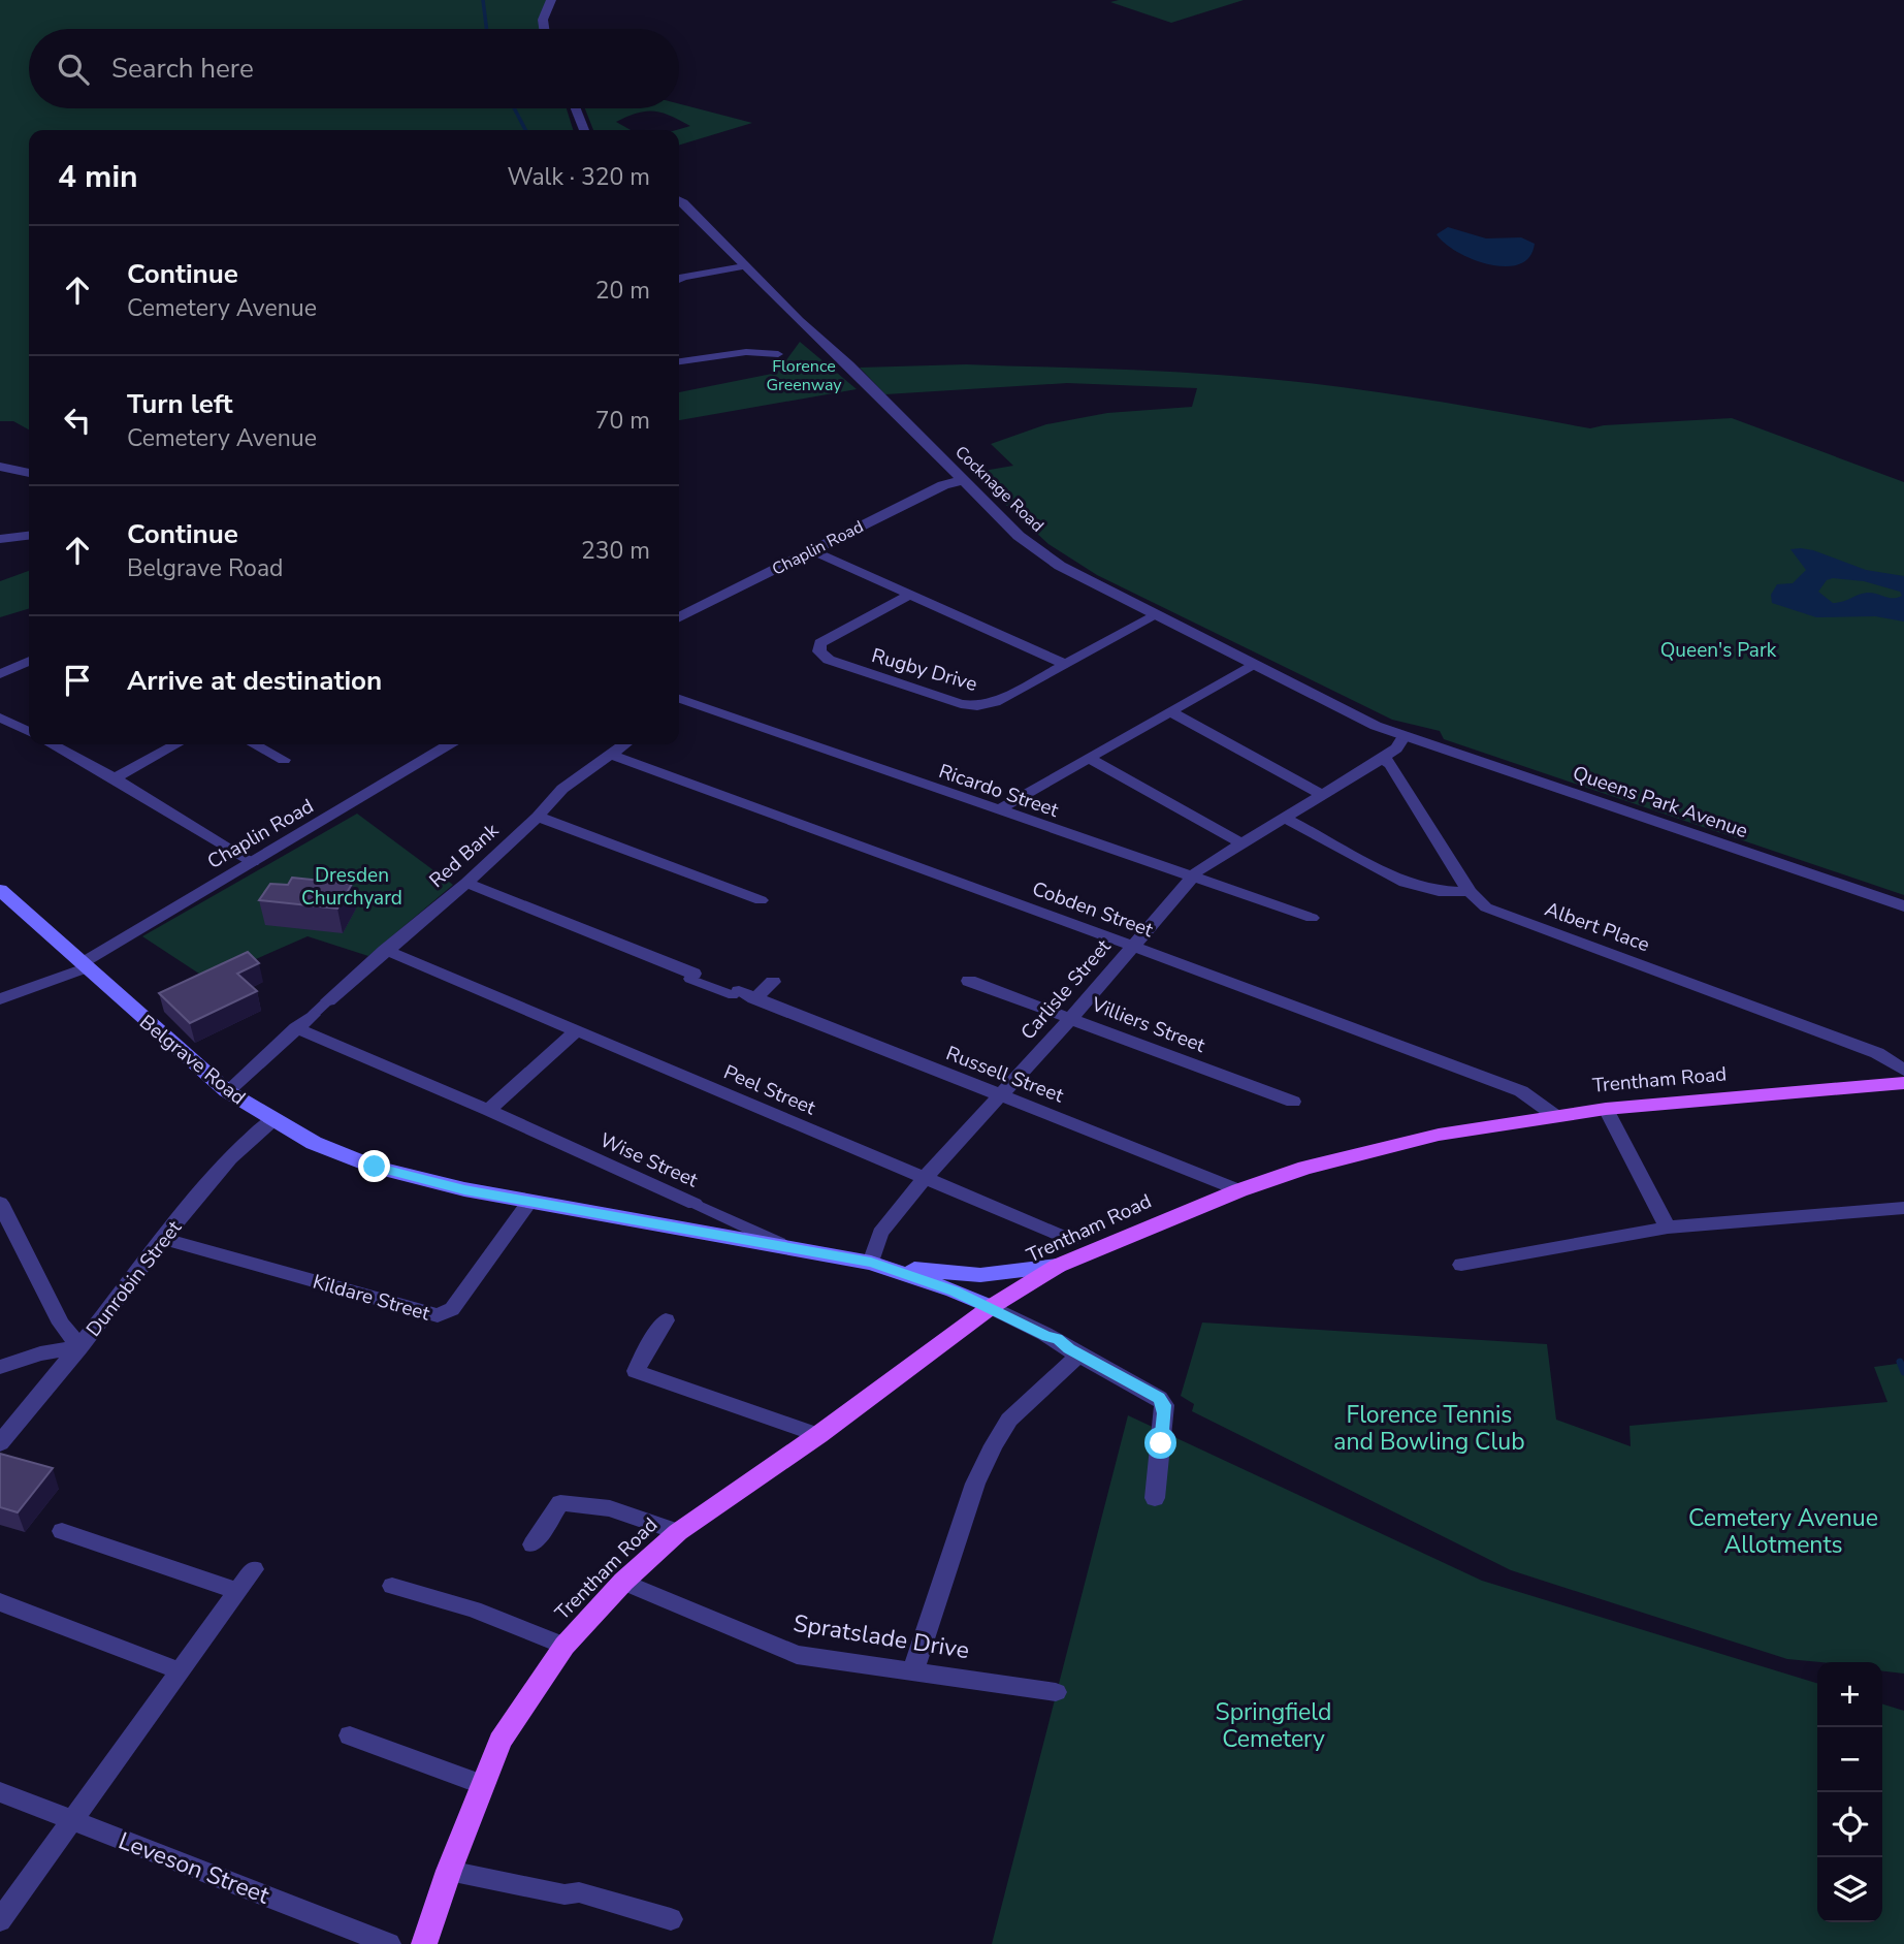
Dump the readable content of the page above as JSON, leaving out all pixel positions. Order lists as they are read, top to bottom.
{
  "streets": {
    "main road": ["Belgrave Road", "Trentham Road"],
    "street": [
      "Cocknage Road",
      "Chaplin Road",
      "Rugby Drive",
      "Ricardo Street",
      "Queens Park Avenue",
      "Red Bank",
      "Cobden Street",
      "Albert Place",
      "Carlisle Street",
      "Villiers Street",
      "Russell Street",
      "Peel Street",
      "Wise Street",
      "Dunrobin Street",
      "Kildare Street",
      "Spratslade Drive",
      "Leveson Street"
    ]
  },
  "crossings": [
    ["Cocknage Road", "Chaplin Road"],
    ["Cocknage Road", "Rugby Drive"],
    ["Cocknage Road", "Queens Park Avenue"],
    ["Cocknage Road", "Carlisle Street"],
    ["Chaplin Road", "Belgrave Road"],
    ["Ricardo Street", "Carlisle Street"],
    ["Queens Park Avenue", "Carlisle Street"],
    ["Red Bank", "Cobden Street"],
    ["Red Bank", "Belgrave Road"],
    ["Red Bank", "Peel Street"],
    ["Red Bank", "Wise Street"],
    ["Cobden Street", "Carlisle Street"],
    ["Cobden Street", "Trentham Road"],
    ["Carlisle Street", "Villiers Street"],
    ["Carlisle Street", "Belgrave Road"],
    ["Carlisle Street", "Russell Street"],
    ["Carlisle Street", "Peel Street"],
    ["Belgrave Road", "Trentham Road"],
    ["Belgrave Road", "Wise Street"],
    ["Belgrave Road", "Dunrobin Street"],
    ["Belgrave Road", "Kildare Street"],
    ["Russell Street", "Trentham Road"],
    ["Trentham Road", "Peel Street"],
    ["Trentham Road", "Spratslade Drive"],
    ["Dunrobin Street", "Kildare Street"]
  ],
  "parks": [
    "Florence Greenway",
    "Queen's Park",
    "Dresden Churchyard",
    "Florence Tennis and Bowling Club",
    "Cemetery Avenue Allotments",
    "Springfield Cemetery"
  ],
  "page": {
    "search": "Search here",
    "heading": ["4 min", "Walk · 320 m"],
    "list": [
      ["Continue", "Cemetery Avenue", "20 m"],
      ["Turn left", "Cemetery Avenue", "70 m"],
      ["Continue", "Belgrave Road", "230 m"],
      "Arrive at destination"
    ],
    "map_buttons": ["+", "−"]
  }
}
